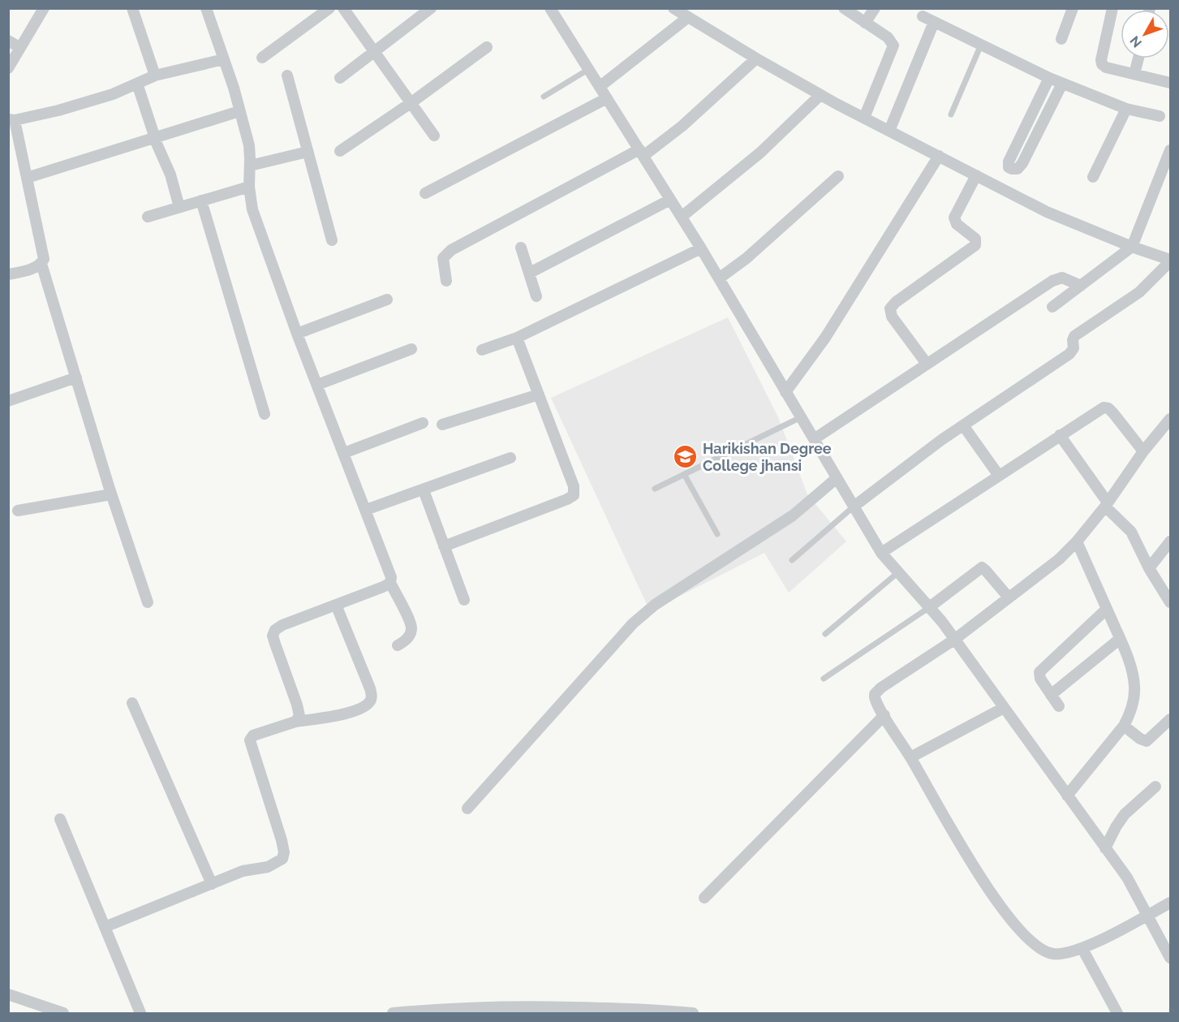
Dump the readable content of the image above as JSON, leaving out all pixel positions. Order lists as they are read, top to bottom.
{
  "places": {
    "school or university": ["Harikishan Degree College jhansi"]
  },
  "north": "bottom left"
}
